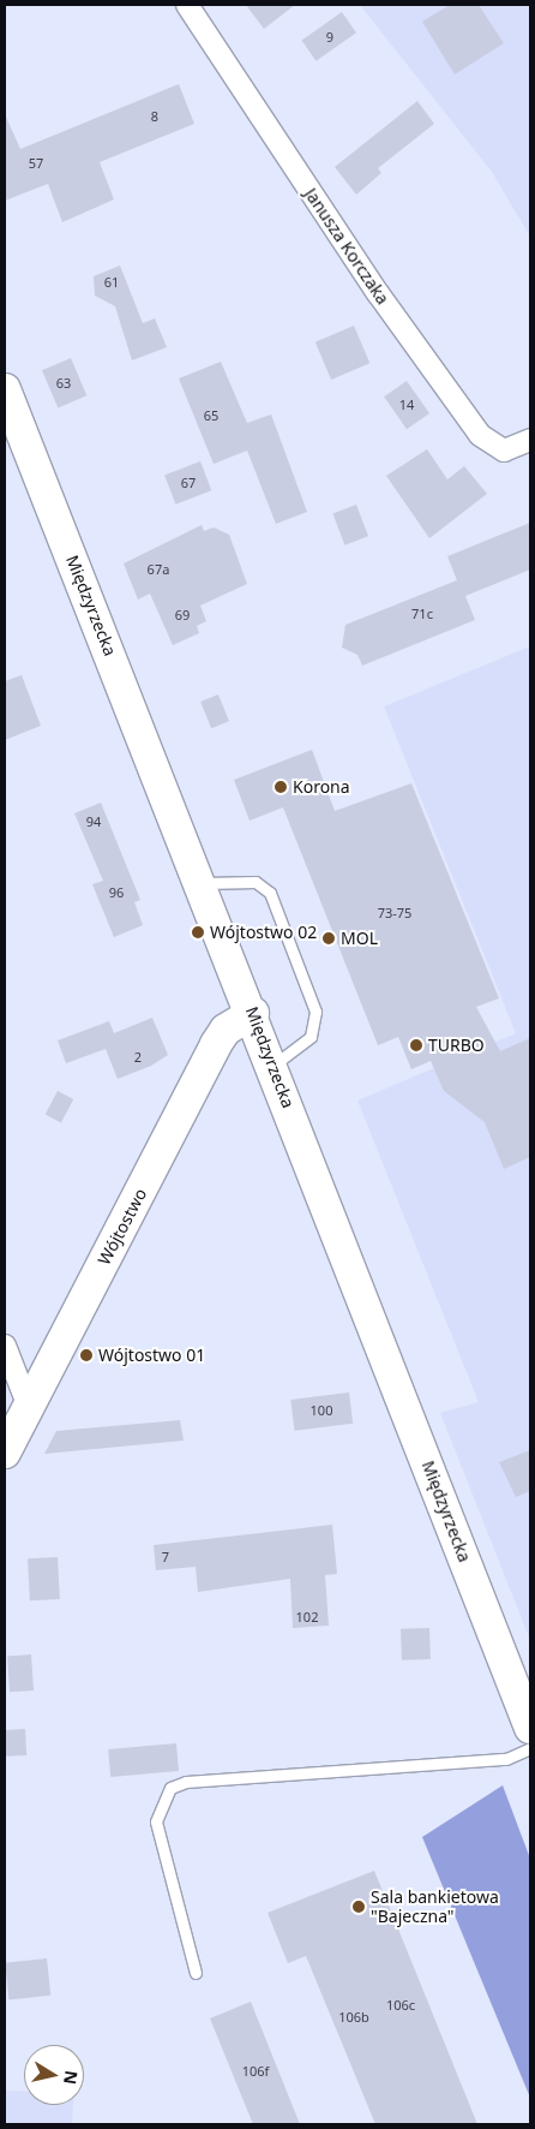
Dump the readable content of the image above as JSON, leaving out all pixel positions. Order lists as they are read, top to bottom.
{
  "streets": {
    "main road": ["Międzyrzecka", "Wójtostwo"],
    "street": ["Janusza Korczaka"]
  },
  "crossings": [
    ["Międzyrzecka", "Wójtostwo"]
  ],
  "places": [
    "Korona",
    "Wójtostwo 02",
    "MOL",
    "TURBO",
    "Wójtostwo 01",
    "Sala bankietowa \"Bajeczna\""
  ],
  "house_numbers": [
    "9",
    "8",
    "57",
    "61",
    "63",
    "14",
    "65",
    "67",
    "67a",
    "71c",
    "69",
    "94",
    "96",
    "73-75",
    "2",
    "100",
    "7",
    "102",
    "106c",
    "106b",
    "106f"
  ],
  "north": "right"
}
